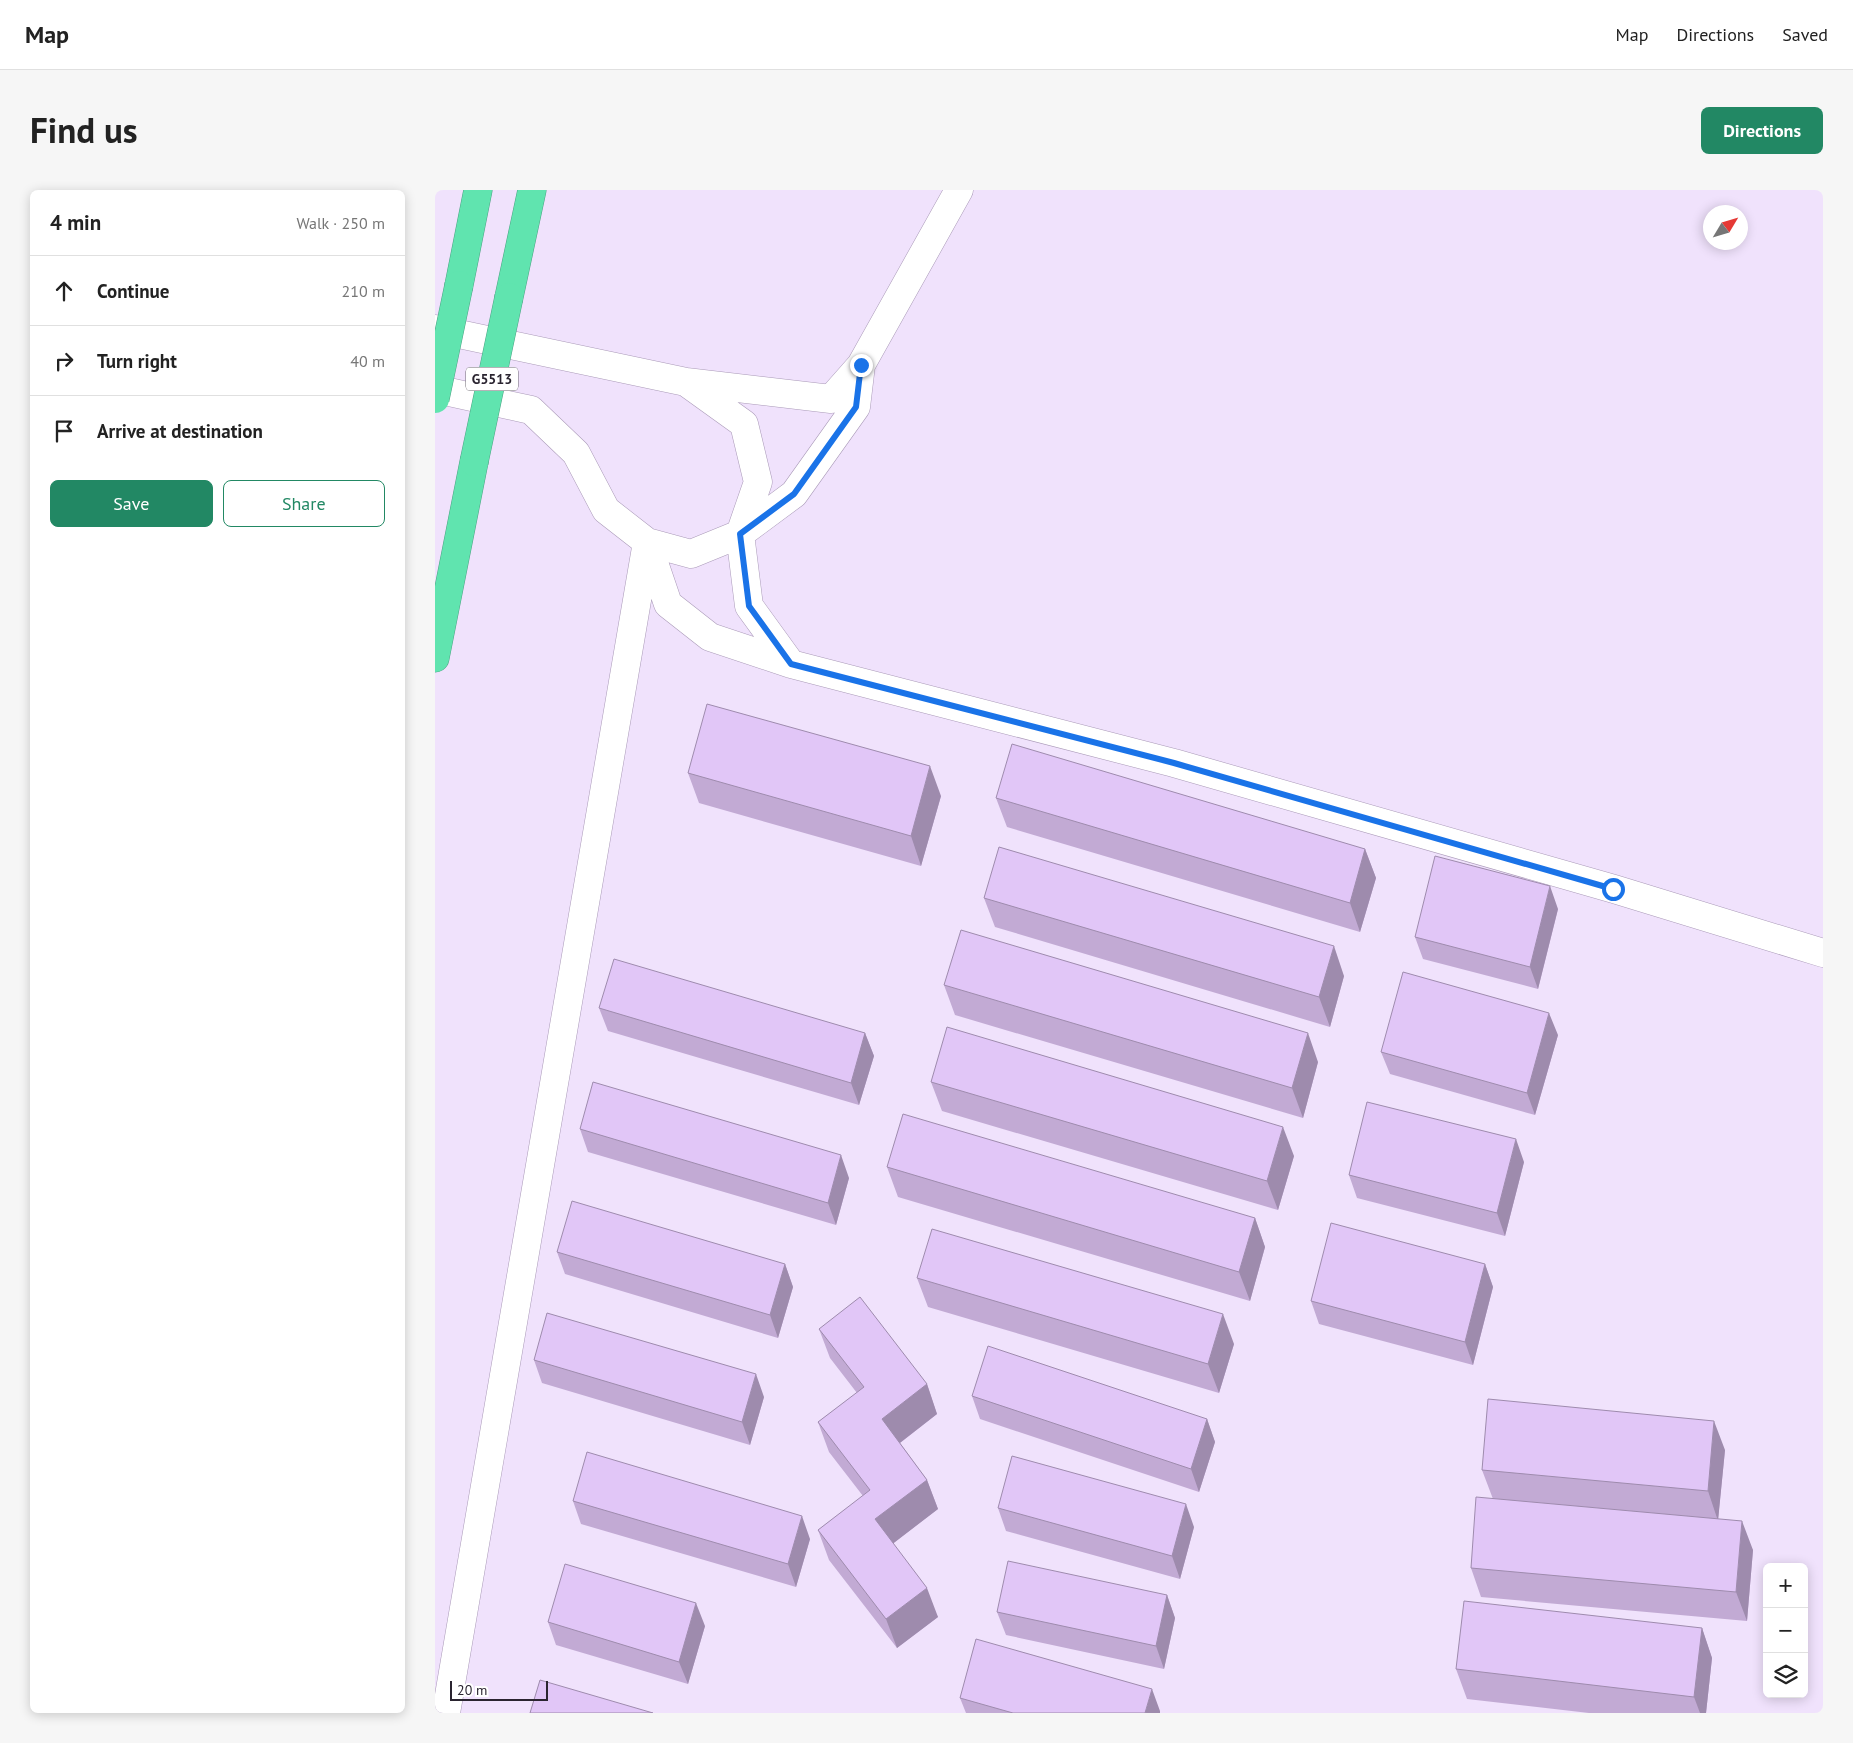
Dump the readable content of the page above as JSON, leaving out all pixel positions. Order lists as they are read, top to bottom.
{
  "streets": {
    "highway": ["G5513"]
  },
  "scale_bar": "20 m",
  "north": "top right",
  "page": {
    "header": "Map",
    "nav": ["Map", "Directions", "Saved"],
    "title": "Find us",
    "buttons": [
      "Directions",
      ["Save", "Share"]
    ],
    "heading": ["4 min", "Walk · 250 m"],
    "list": [
      ["Continue", "210 m"],
      ["Turn right", "40 m"],
      "Arrive at destination"
    ],
    "map_buttons": ["+", "−"],
    "scale": "20 m"
  }
}
